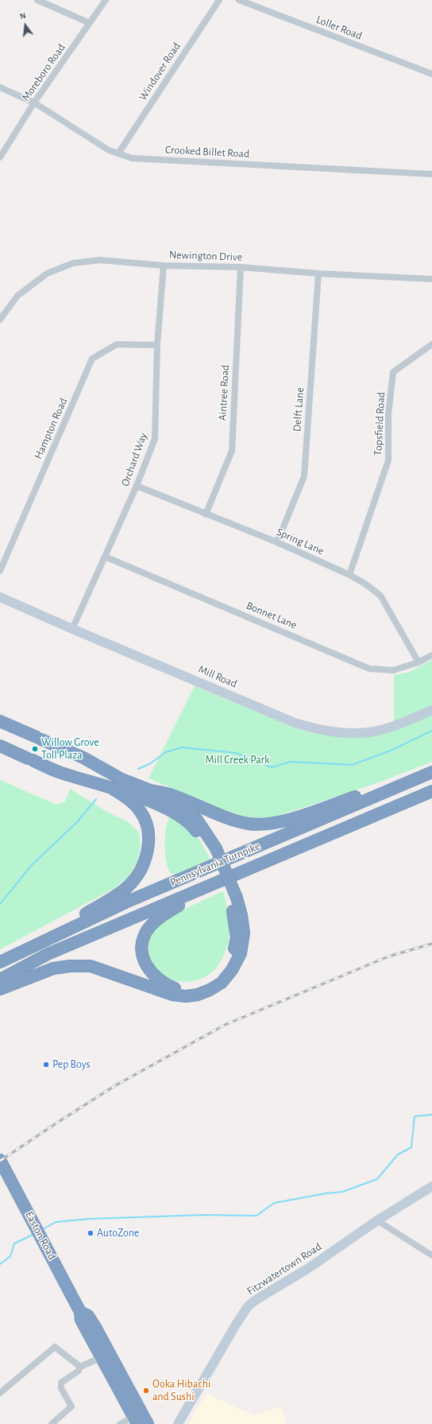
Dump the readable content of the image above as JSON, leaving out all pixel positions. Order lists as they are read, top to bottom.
{
  "streets": {
    "highway": ["Pennsylvania Turnpike", "Easton Road"],
    "street": [
      "Loller Road",
      "Windover Road",
      "Moreboro Road",
      "Crooked Billet Road",
      "Newington Drive",
      "Aintree Road",
      "Delft Lane",
      "Topsfield Road",
      "Hampton Road",
      "Orchard Way",
      "Spring Lane",
      "Bonnet Lane",
      "Mill Road",
      "Fitzwatertown Road"
    ]
  },
  "crossings": [
    ["Windover Road", "Crooked Billet Road"],
    ["Moreboro Road", "Crooked Billet Road"],
    ["Newington Drive", "Aintree Road"],
    ["Newington Drive", "Delft Lane"],
    ["Newington Drive", "Orchard Way"],
    ["Aintree Road", "Spring Lane"],
    ["Delft Lane", "Spring Lane"],
    ["Topsfield Road", "Spring Lane"],
    ["Hampton Road", "Orchard Way"],
    ["Orchard Way", "Spring Lane"],
    ["Orchard Way", "Bonnet Lane"],
    ["Orchard Way", "Mill Road"],
    ["Spring Lane", "Bonnet Lane"]
  ],
  "parks": ["Mill Creek Park"],
  "places": [
    "Willow Grove Toll Plaza",
    "Pep Boys",
    "AutoZone",
    "Ooka Hibachi and Sushi"
  ],
  "north": "top"
}
